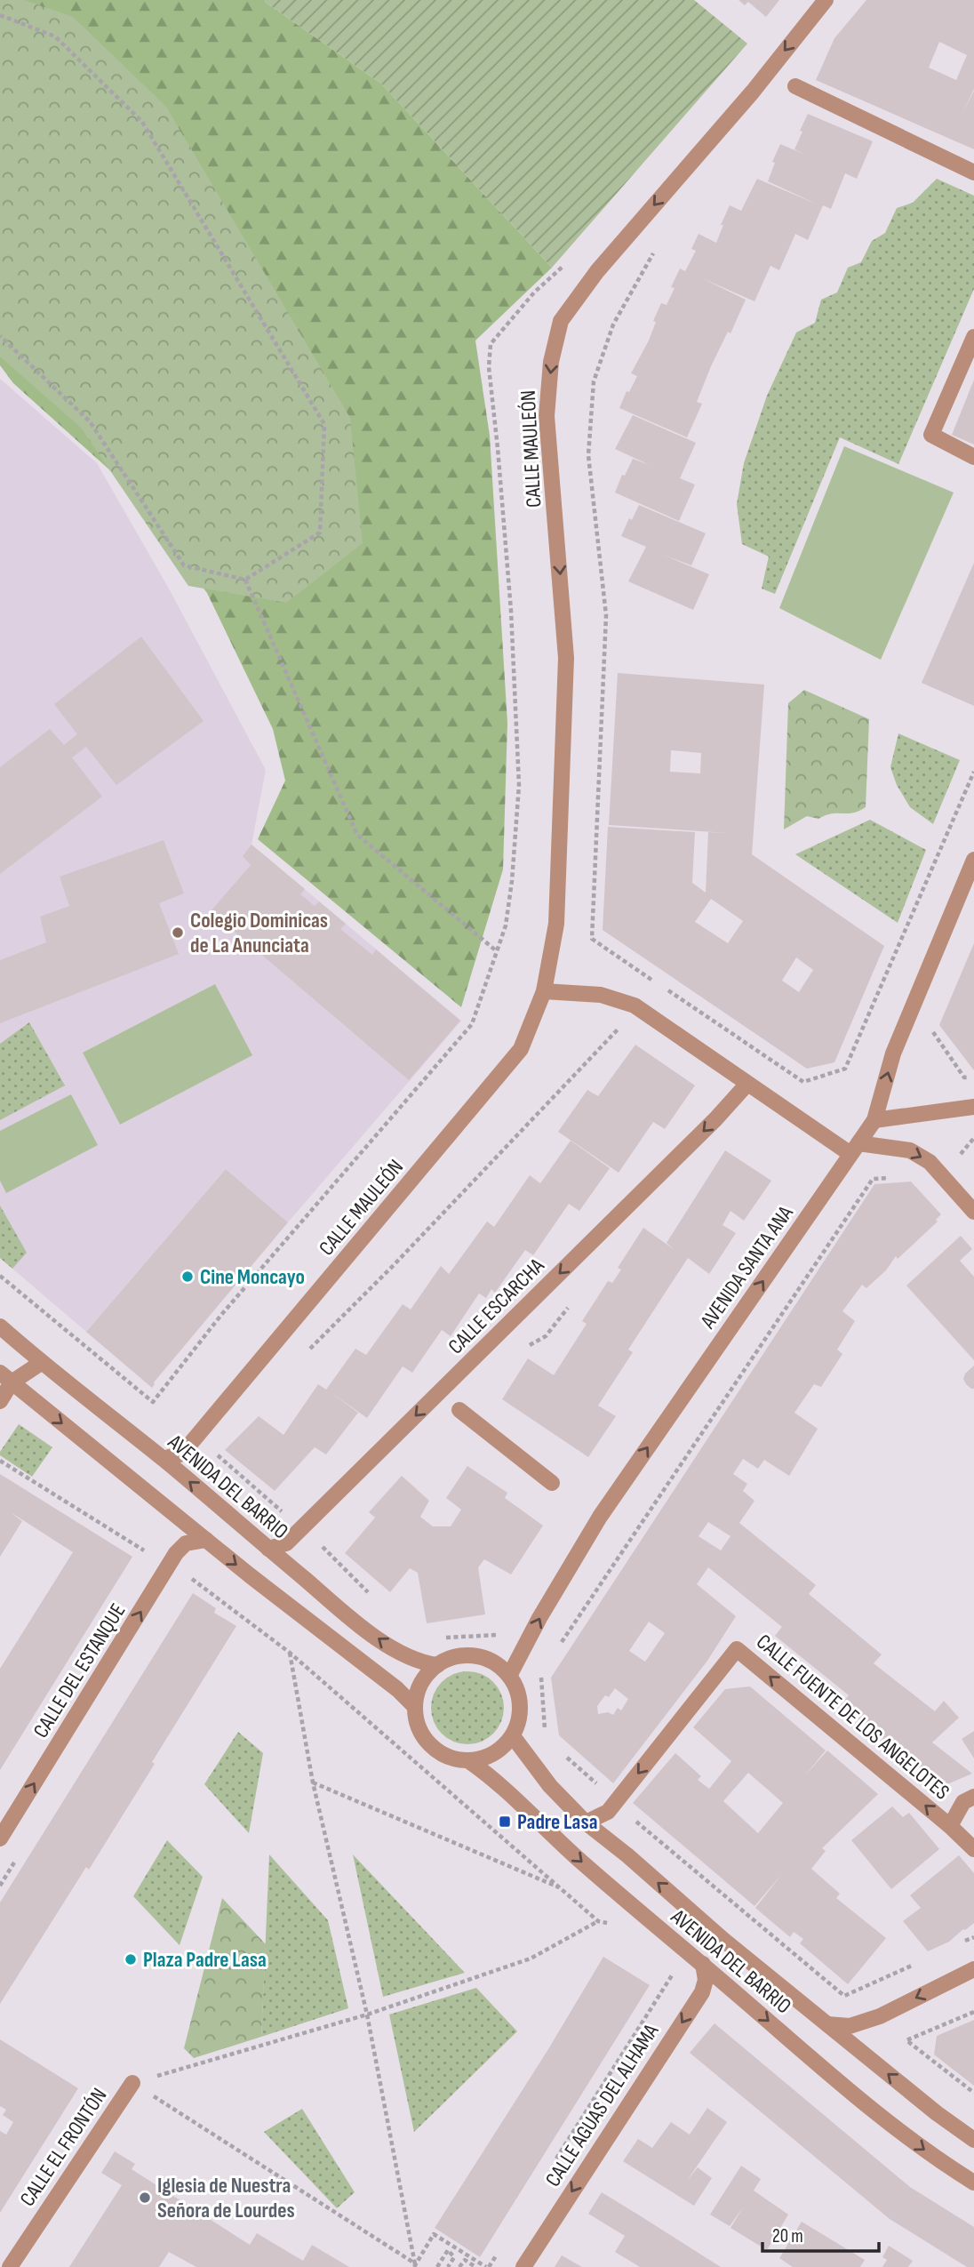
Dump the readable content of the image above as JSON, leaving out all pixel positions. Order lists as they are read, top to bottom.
{
  "streets": {
    "street": [
      "CALLE MAULEÓN",
      "AVENIDA SANTA ANA",
      "CALLE ESCARCHA",
      "AVENIDA DEL BARRIO",
      "CALLE DEL ESTANQUE",
      "CALLE FUENTE DE LOS ANGELOTES",
      "CALLE AGUAS DEL ALHAMA",
      "CALLE EL FRONTÓN"
    ]
  },
  "crossings": [
    ["CALLE MAULEÓN", "AVENIDA DEL BARRIO"],
    ["AVENIDA SANTA ANA", "AVENIDA DEL BARRIO"],
    ["CALLE ESCARCHA", "AVENIDA DEL BARRIO"],
    ["AVENIDA DEL BARRIO", "CALLE FUENTE DE LOS ANGELOTES"],
    ["AVENIDA DEL BARRIO", "CALLE AGUAS DEL ALHAMA"]
  ],
  "one_way": [
    "CALLE MAULEÓN",
    "AVENIDA SANTA ANA",
    "CALLE ESCARCHA",
    "CALLE DEL ESTANQUE",
    "CALLE AGUAS DEL ALHAMA"
  ],
  "places": {
    "other": [
      "Colegio Dominicas de La Anunciata",
      "Cine Moncayo",
      "Plaza Padre Lasa",
      "Iglesia de Nuestra Señora de Lourdes"
    ],
    "transit": ["Padre Lasa"]
  },
  "scale_bar": "20 m"
}
